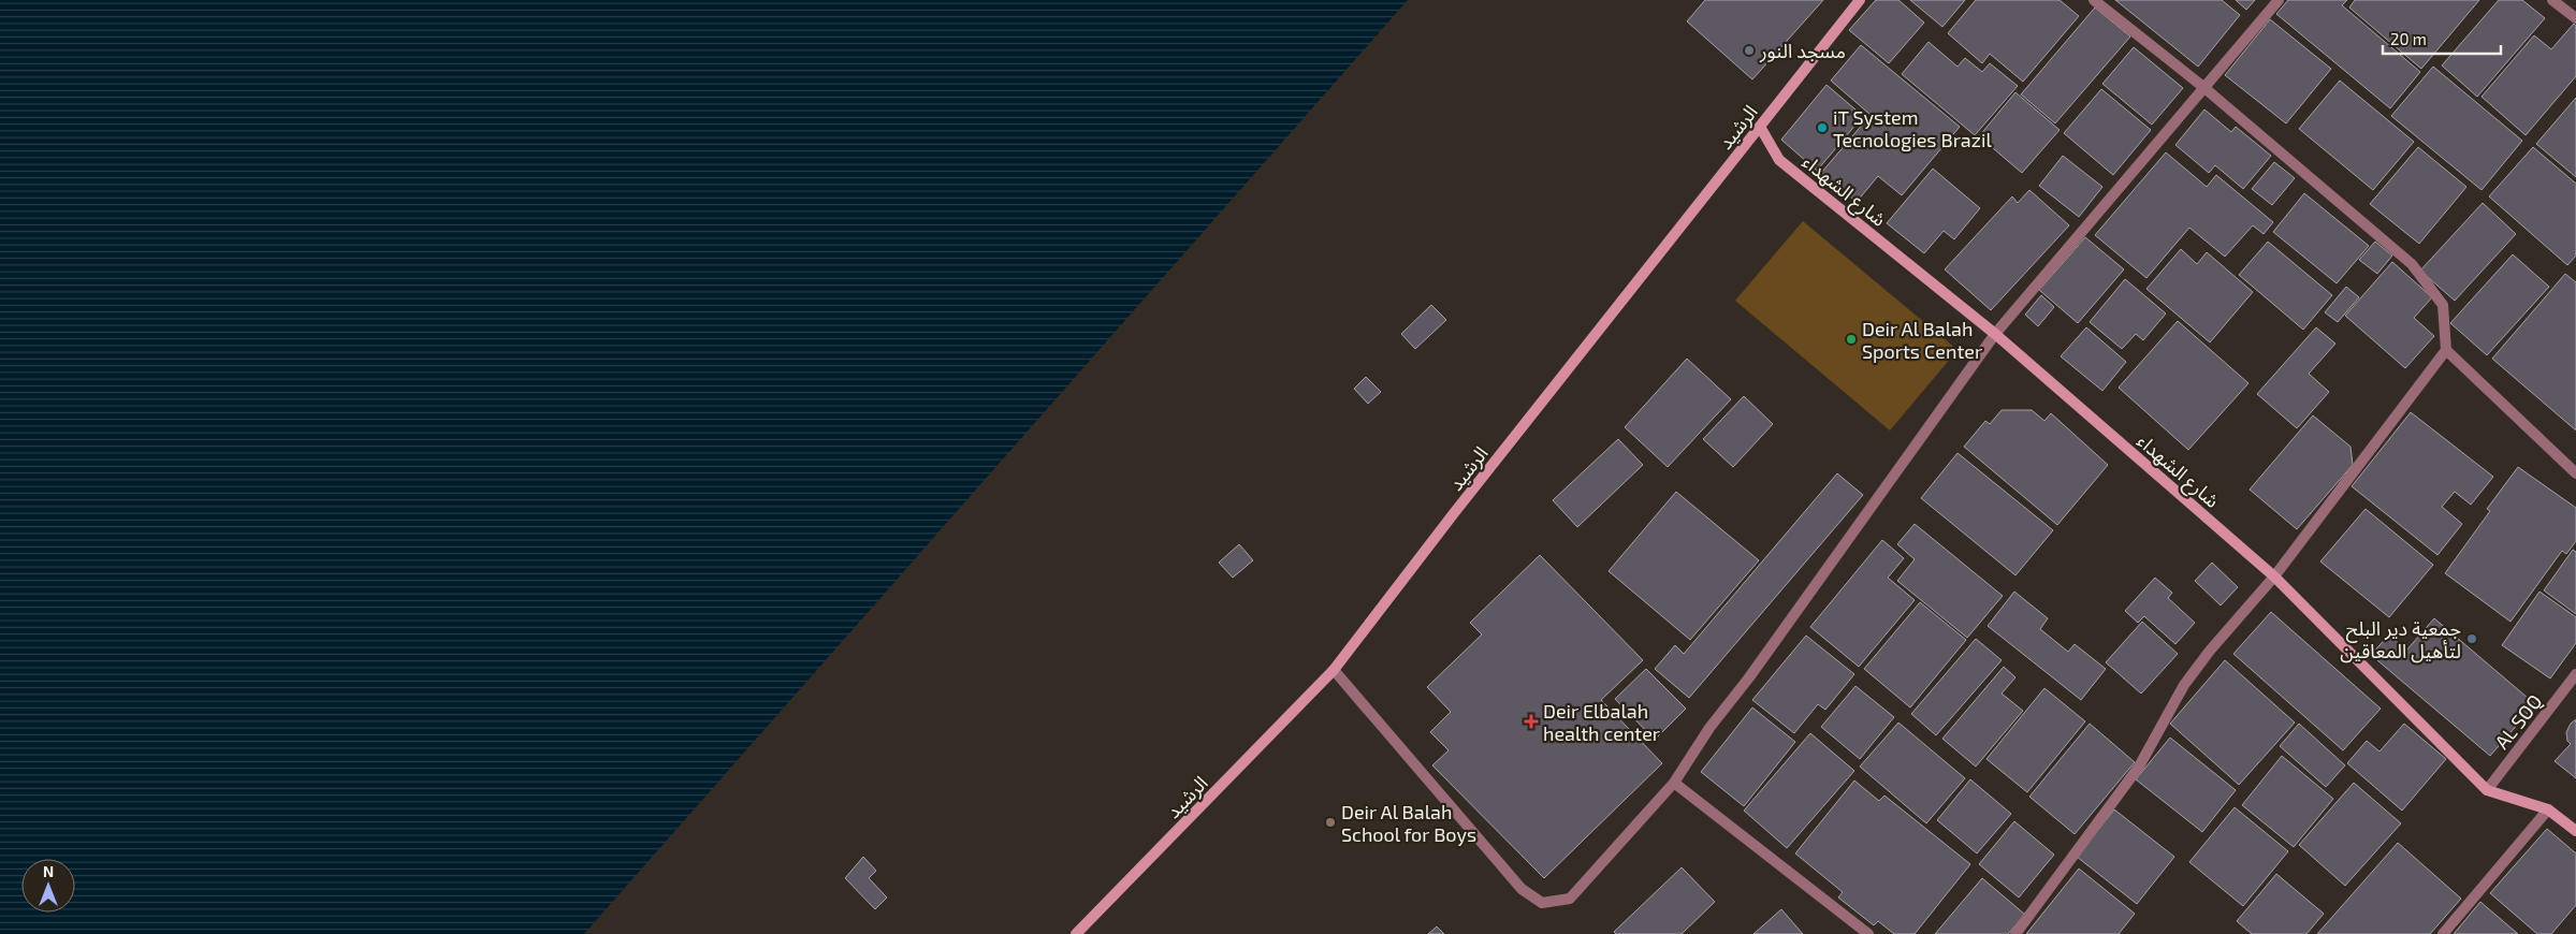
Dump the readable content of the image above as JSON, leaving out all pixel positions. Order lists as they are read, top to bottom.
{
  "streets": {
    "main road": ["الرشيد", "شارع الشهداء"],
    "street": ["AL SOQ"]
  },
  "crossings": [
    ["الرشيد", "شارع الشهداء"],
    ["شارع الشهداء", "AL SOQ"]
  ],
  "places": {
    "other": [
      "مسجد النور",
      "iT System Tecnologies Brazil",
      "Deir Al Balah Sports Center",
      "جمعية دير البلح لتأهيل المعاقين",
      "Deir Al Balah School for Boys"
    ],
    "health": ["Deir Elbalah health center"]
  },
  "scale_bar": "20 m",
  "north": "top"
}
